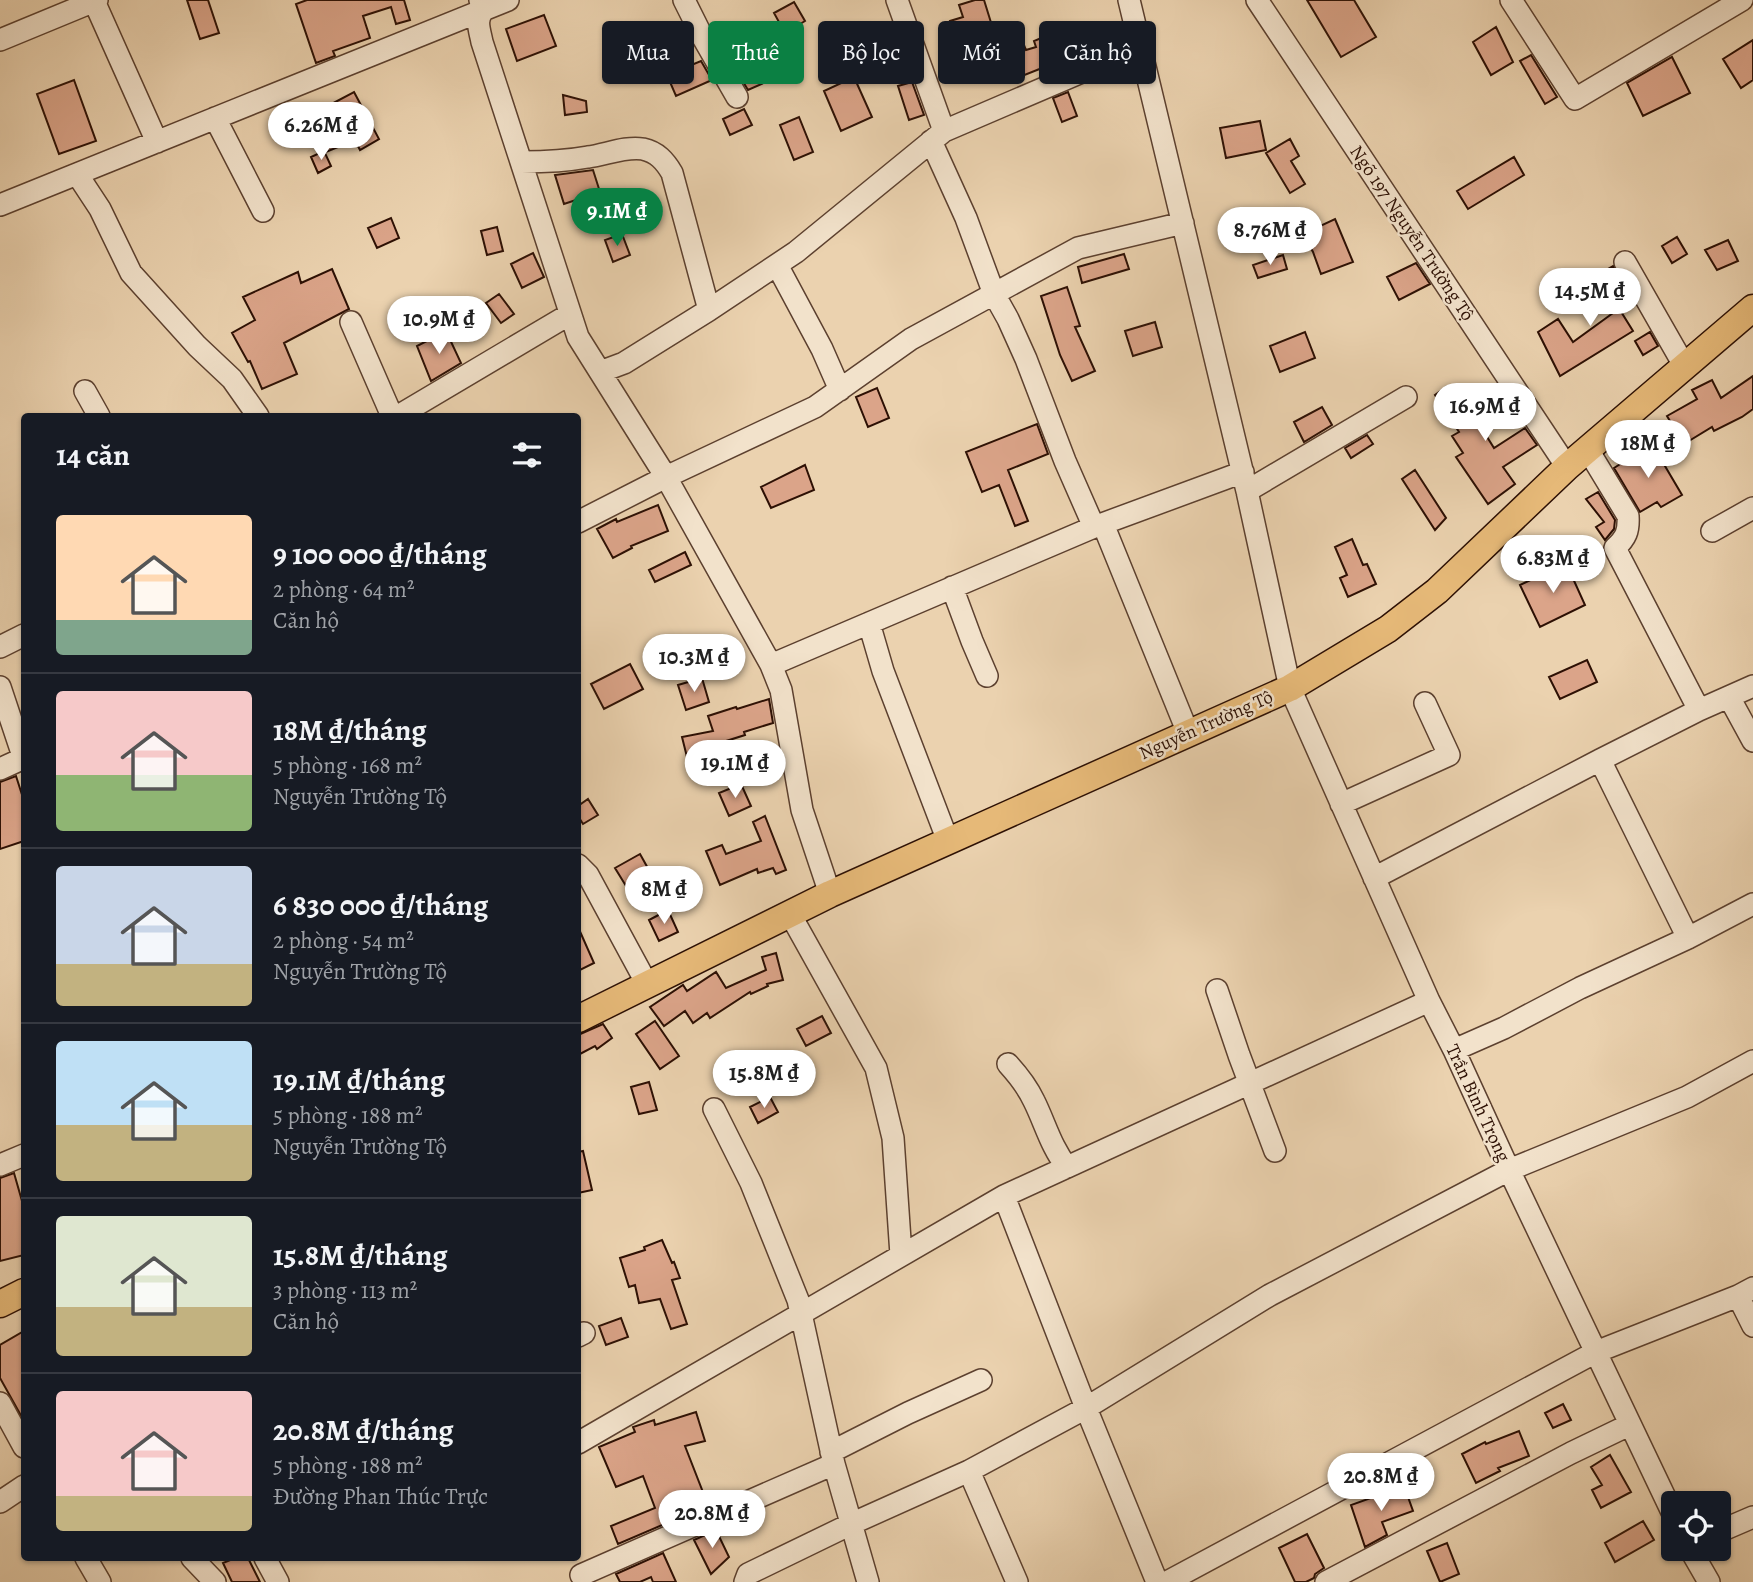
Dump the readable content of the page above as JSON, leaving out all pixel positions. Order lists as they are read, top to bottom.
{
  "streets": {
    "main road": ["Nguyễn Trường Tộ"],
    "street": ["Ngõ 197 Nguyễn Trường Tộ", "Trần Bình Trọng"]
  },
  "crossings": [
    ["Ngõ 197 Nguyễn Trường Tộ", "Nguyễn Trường Tộ"],
    ["Nguyễn Trường Tộ", "Trần Bình Trọng"]
  ],
  "page": {
    "chip": [
      "Mua",
      "Thuê",
      "Bộ lọc",
      "Mới",
      "Căn hộ"
    ],
    "price": [
      "6.26M ₫",
      "9.1M ₫",
      "8.76M ₫",
      "14.5M ₫",
      "10.9M ₫",
      "16.9M ₫",
      "18M ₫",
      "6.83M ₫",
      "10.3M ₫",
      "19.1M ₫",
      "8M ₫",
      "15.8M ₫",
      "20.8M ₫",
      "20.8M ₫"
    ],
    "heading": "14 căn",
    "list": [
      {
        "name": "9 100 000 ₫/tháng",
        "note": "2 phòng · 64 m² · Căn hộ"
      },
      {
        "name": "18M ₫/tháng",
        "note": "5 phòng · 168 m² · Nguyễn Trường Tộ"
      },
      {
        "name": "6 830 000 ₫/tháng",
        "note": "2 phòng · 54 m² · Nguyễn Trường Tộ"
      },
      {
        "name": "19.1M ₫/tháng",
        "note": "5 phòng · 188 m² · Nguyễn Trường Tộ"
      },
      {
        "name": "15.8M ₫/tháng",
        "note": "3 phòng · 113 m² · Căn hộ"
      },
      {
        "name": "20.8M ₫/tháng",
        "note": "5 phòng · 188 m² · Đường Phan Thúc Trực"
      }
    ]
  }
}
